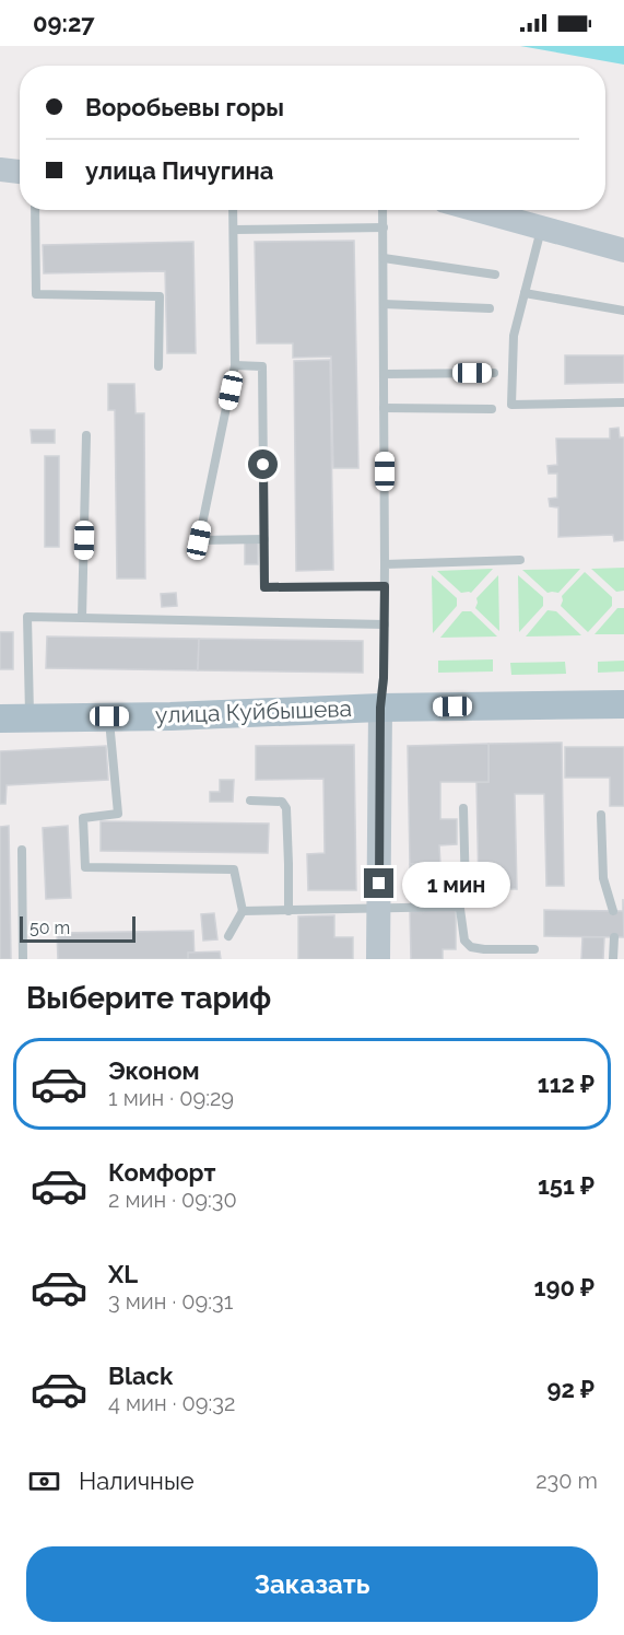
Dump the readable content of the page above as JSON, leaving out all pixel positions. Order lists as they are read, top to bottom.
{
  "streets": {
    "main road": ["улица Куйбышева"]
  },
  "scale_bar": "50 m",
  "page": {
    "status": "09:27",
    "banner": ["Воробьевы горы", "улица Пичугина"],
    "bubble": "1 мин",
    "scale": "50 m",
    "heading": "Выберите тариф",
    "list": [
      {
        "name": "Эконом",
        "note": "1 мин · 09:29",
        "value": "112 ₽"
      },
      {
        "name": "Комфорт",
        "note": "2 мин · 09:30",
        "value": "151 ₽"
      },
      {
        "name": "XL",
        "note": "3 мин · 09:31",
        "value": "190 ₽"
      },
      {
        "name": "Black",
        "note": "4 мин · 09:32",
        "value": "92 ₽"
      }
    ],
    "pay": ["Наличные", "230 m"],
    "buttons": "Заказать"
  }
}
